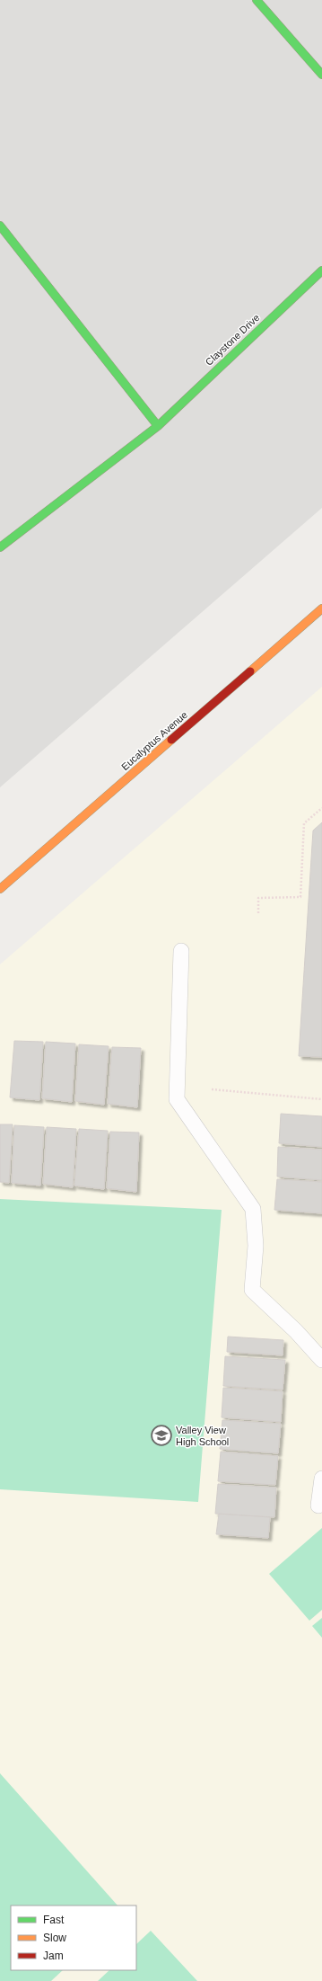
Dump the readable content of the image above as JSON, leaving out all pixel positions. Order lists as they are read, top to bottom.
{
  "streets": {
    "street": ["Claystone Drive", "Eucalyptus Avenue"]
  },
  "places": {
    "school or university": ["Valley View High School"]
  },
  "legend": ["Fast", "Slow", "Jam"]
}
